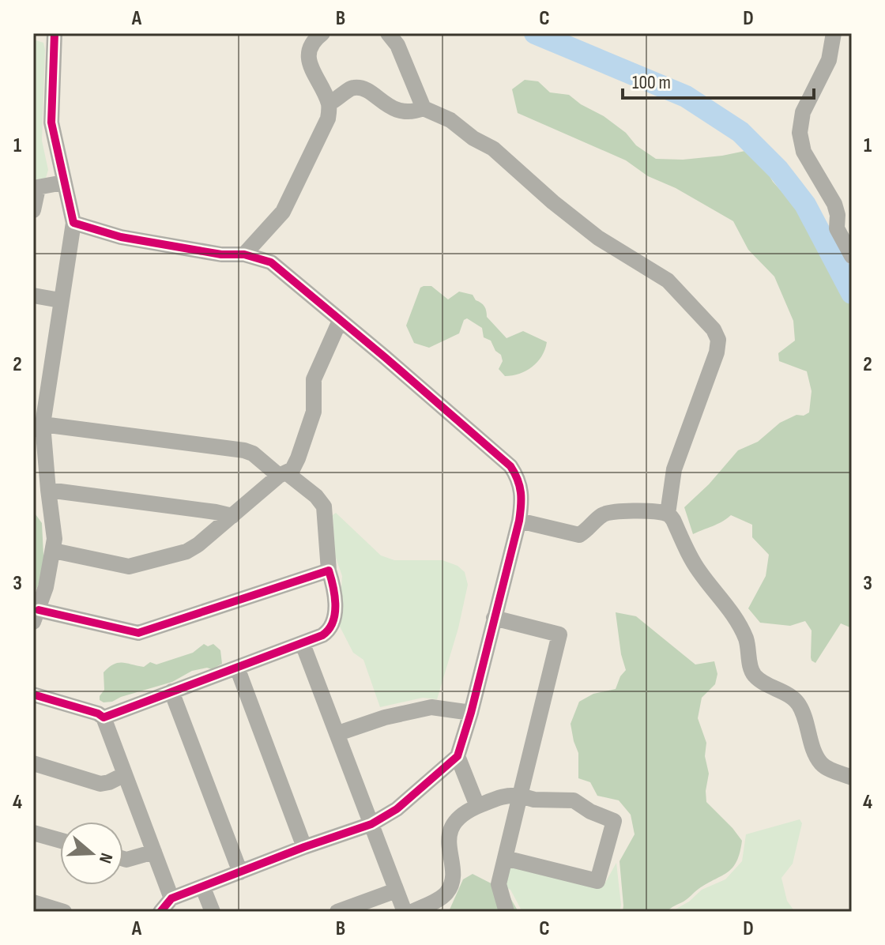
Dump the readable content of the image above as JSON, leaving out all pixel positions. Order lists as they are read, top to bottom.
{
  "scale_bar": "100 m",
  "north": "right",
  "grid": {
    "columns": [
      "A",
      "B",
      "C",
      "D"
    ],
    "rows": [
      "1",
      "2",
      "3",
      "4"
    ]
  }
}
